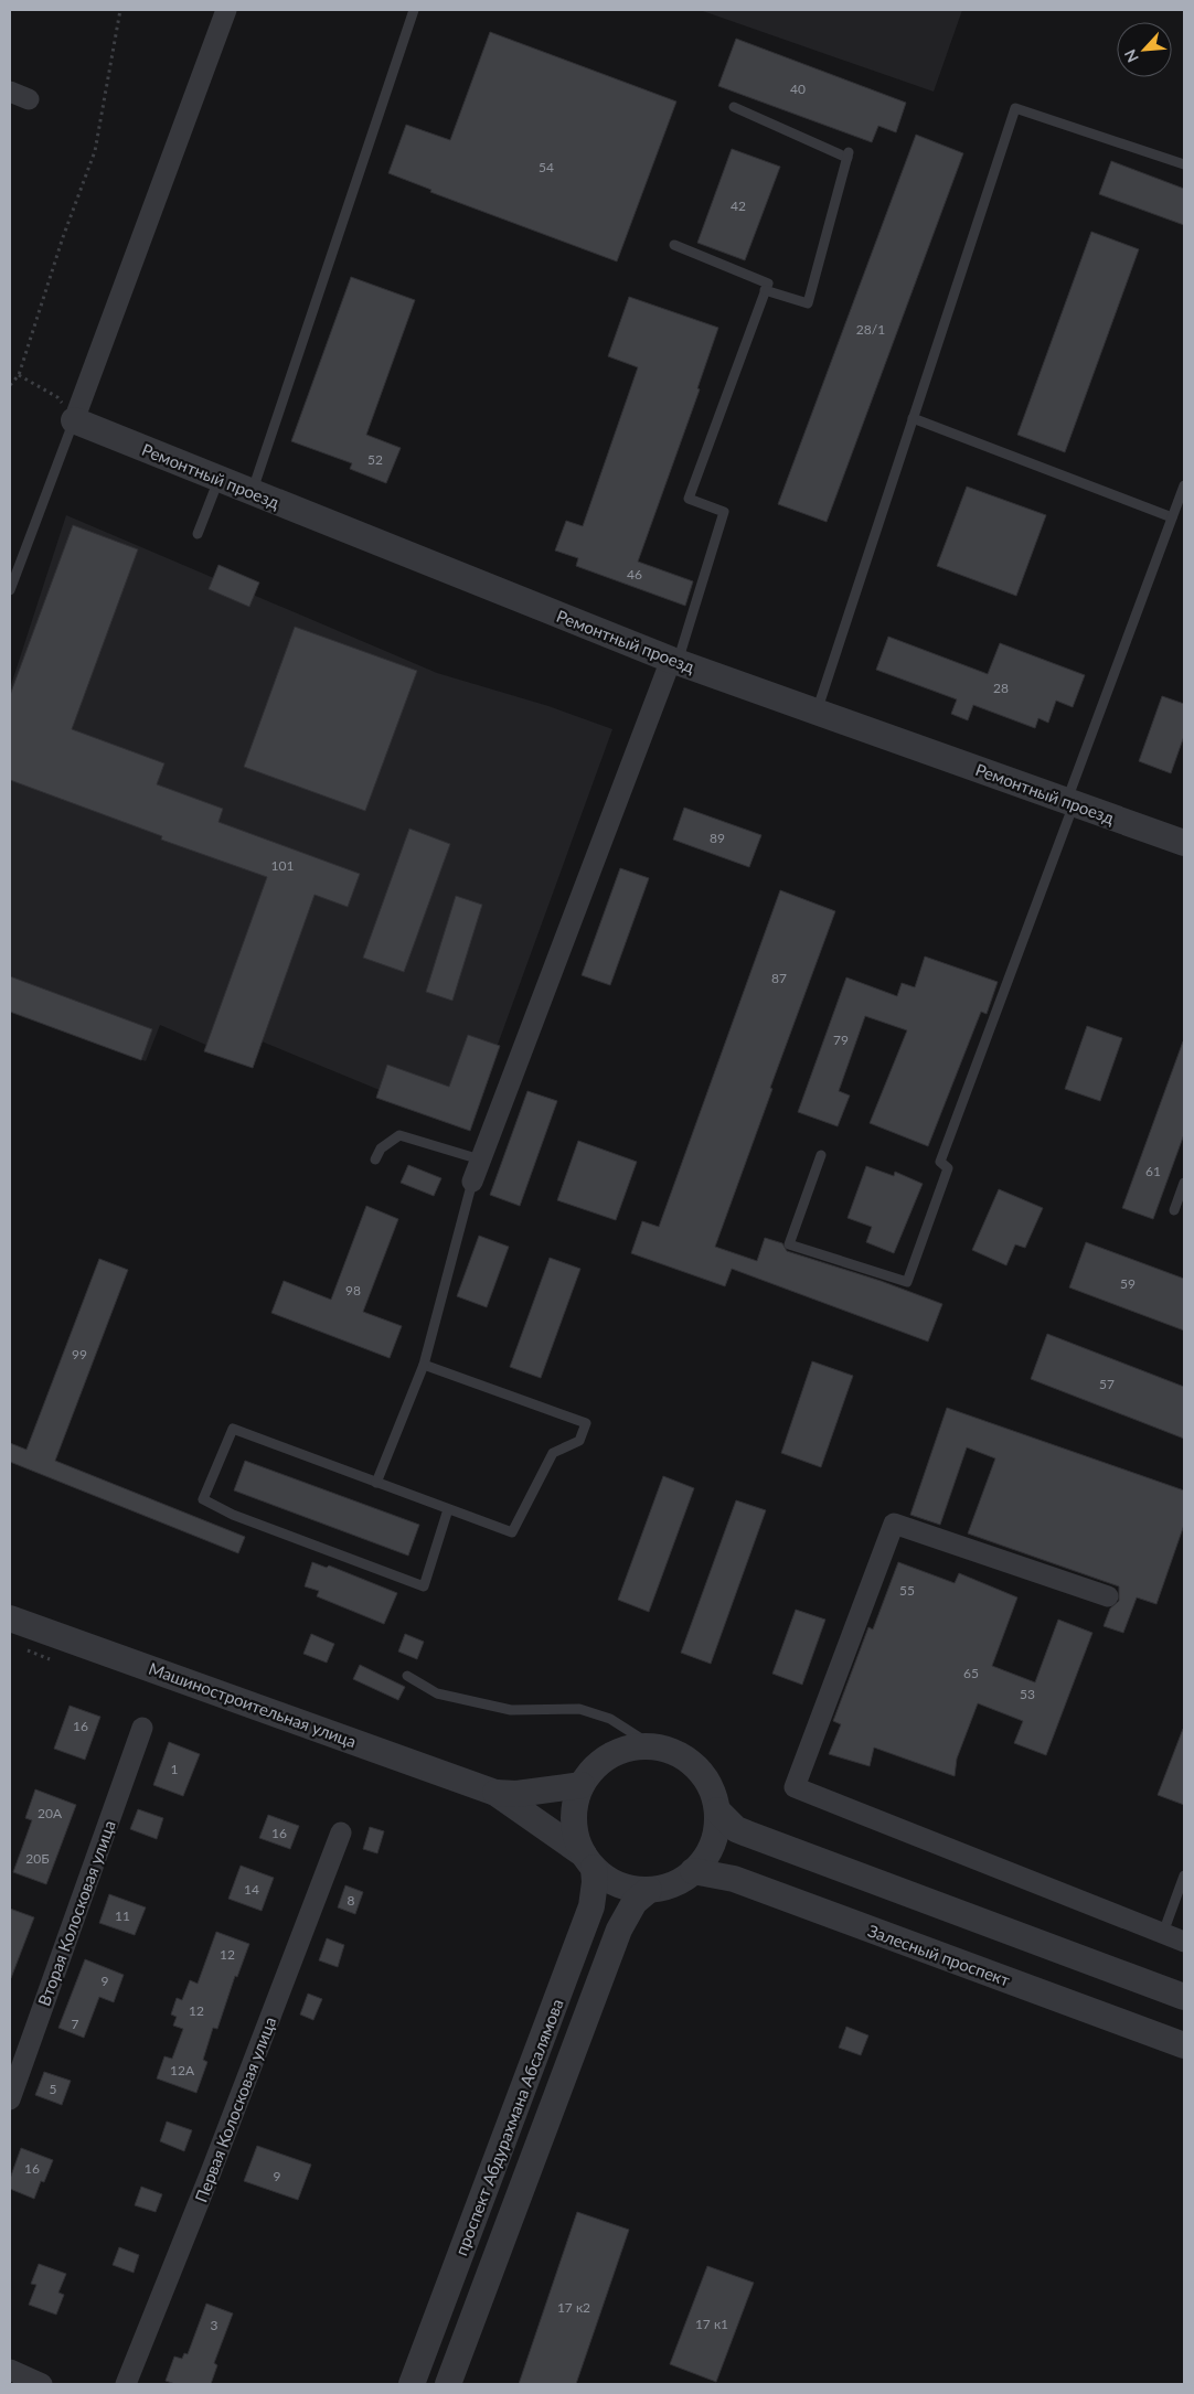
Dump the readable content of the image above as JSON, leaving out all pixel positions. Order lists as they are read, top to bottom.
{
  "streets": {
    "street": [
      "Ремонтный проезд",
      "Машиностроительная улица",
      "Вторая Колосковая улица",
      "Залесный проспект",
      "Первая Колосковая улица",
      "проспект Абдурахмана Абсалямова"
    ]
  },
  "crossings": [
    ["Машиностроительная улица", "Залесный проспект"],
    ["Машиностроительная улица", "проспект Абдурахмана Абсалямова"],
    ["Залесный проспект", "проспект Абдурахмана Абсалямова"]
  ],
  "house_numbers": [
    "40",
    "54",
    "42",
    "28/1",
    "52",
    "46",
    "28",
    "89",
    "101",
    "87",
    "79",
    "61",
    "59",
    "98",
    "99",
    "57",
    "55",
    "65",
    "53",
    "16",
    "1",
    "20А",
    "16",
    "20Б",
    "14",
    "8",
    "11",
    "12",
    "9",
    "12",
    "7",
    "12А",
    "5",
    "16",
    "9",
    "17 к2",
    "17 к1",
    "3"
  ],
  "north": "bottom left"
}
